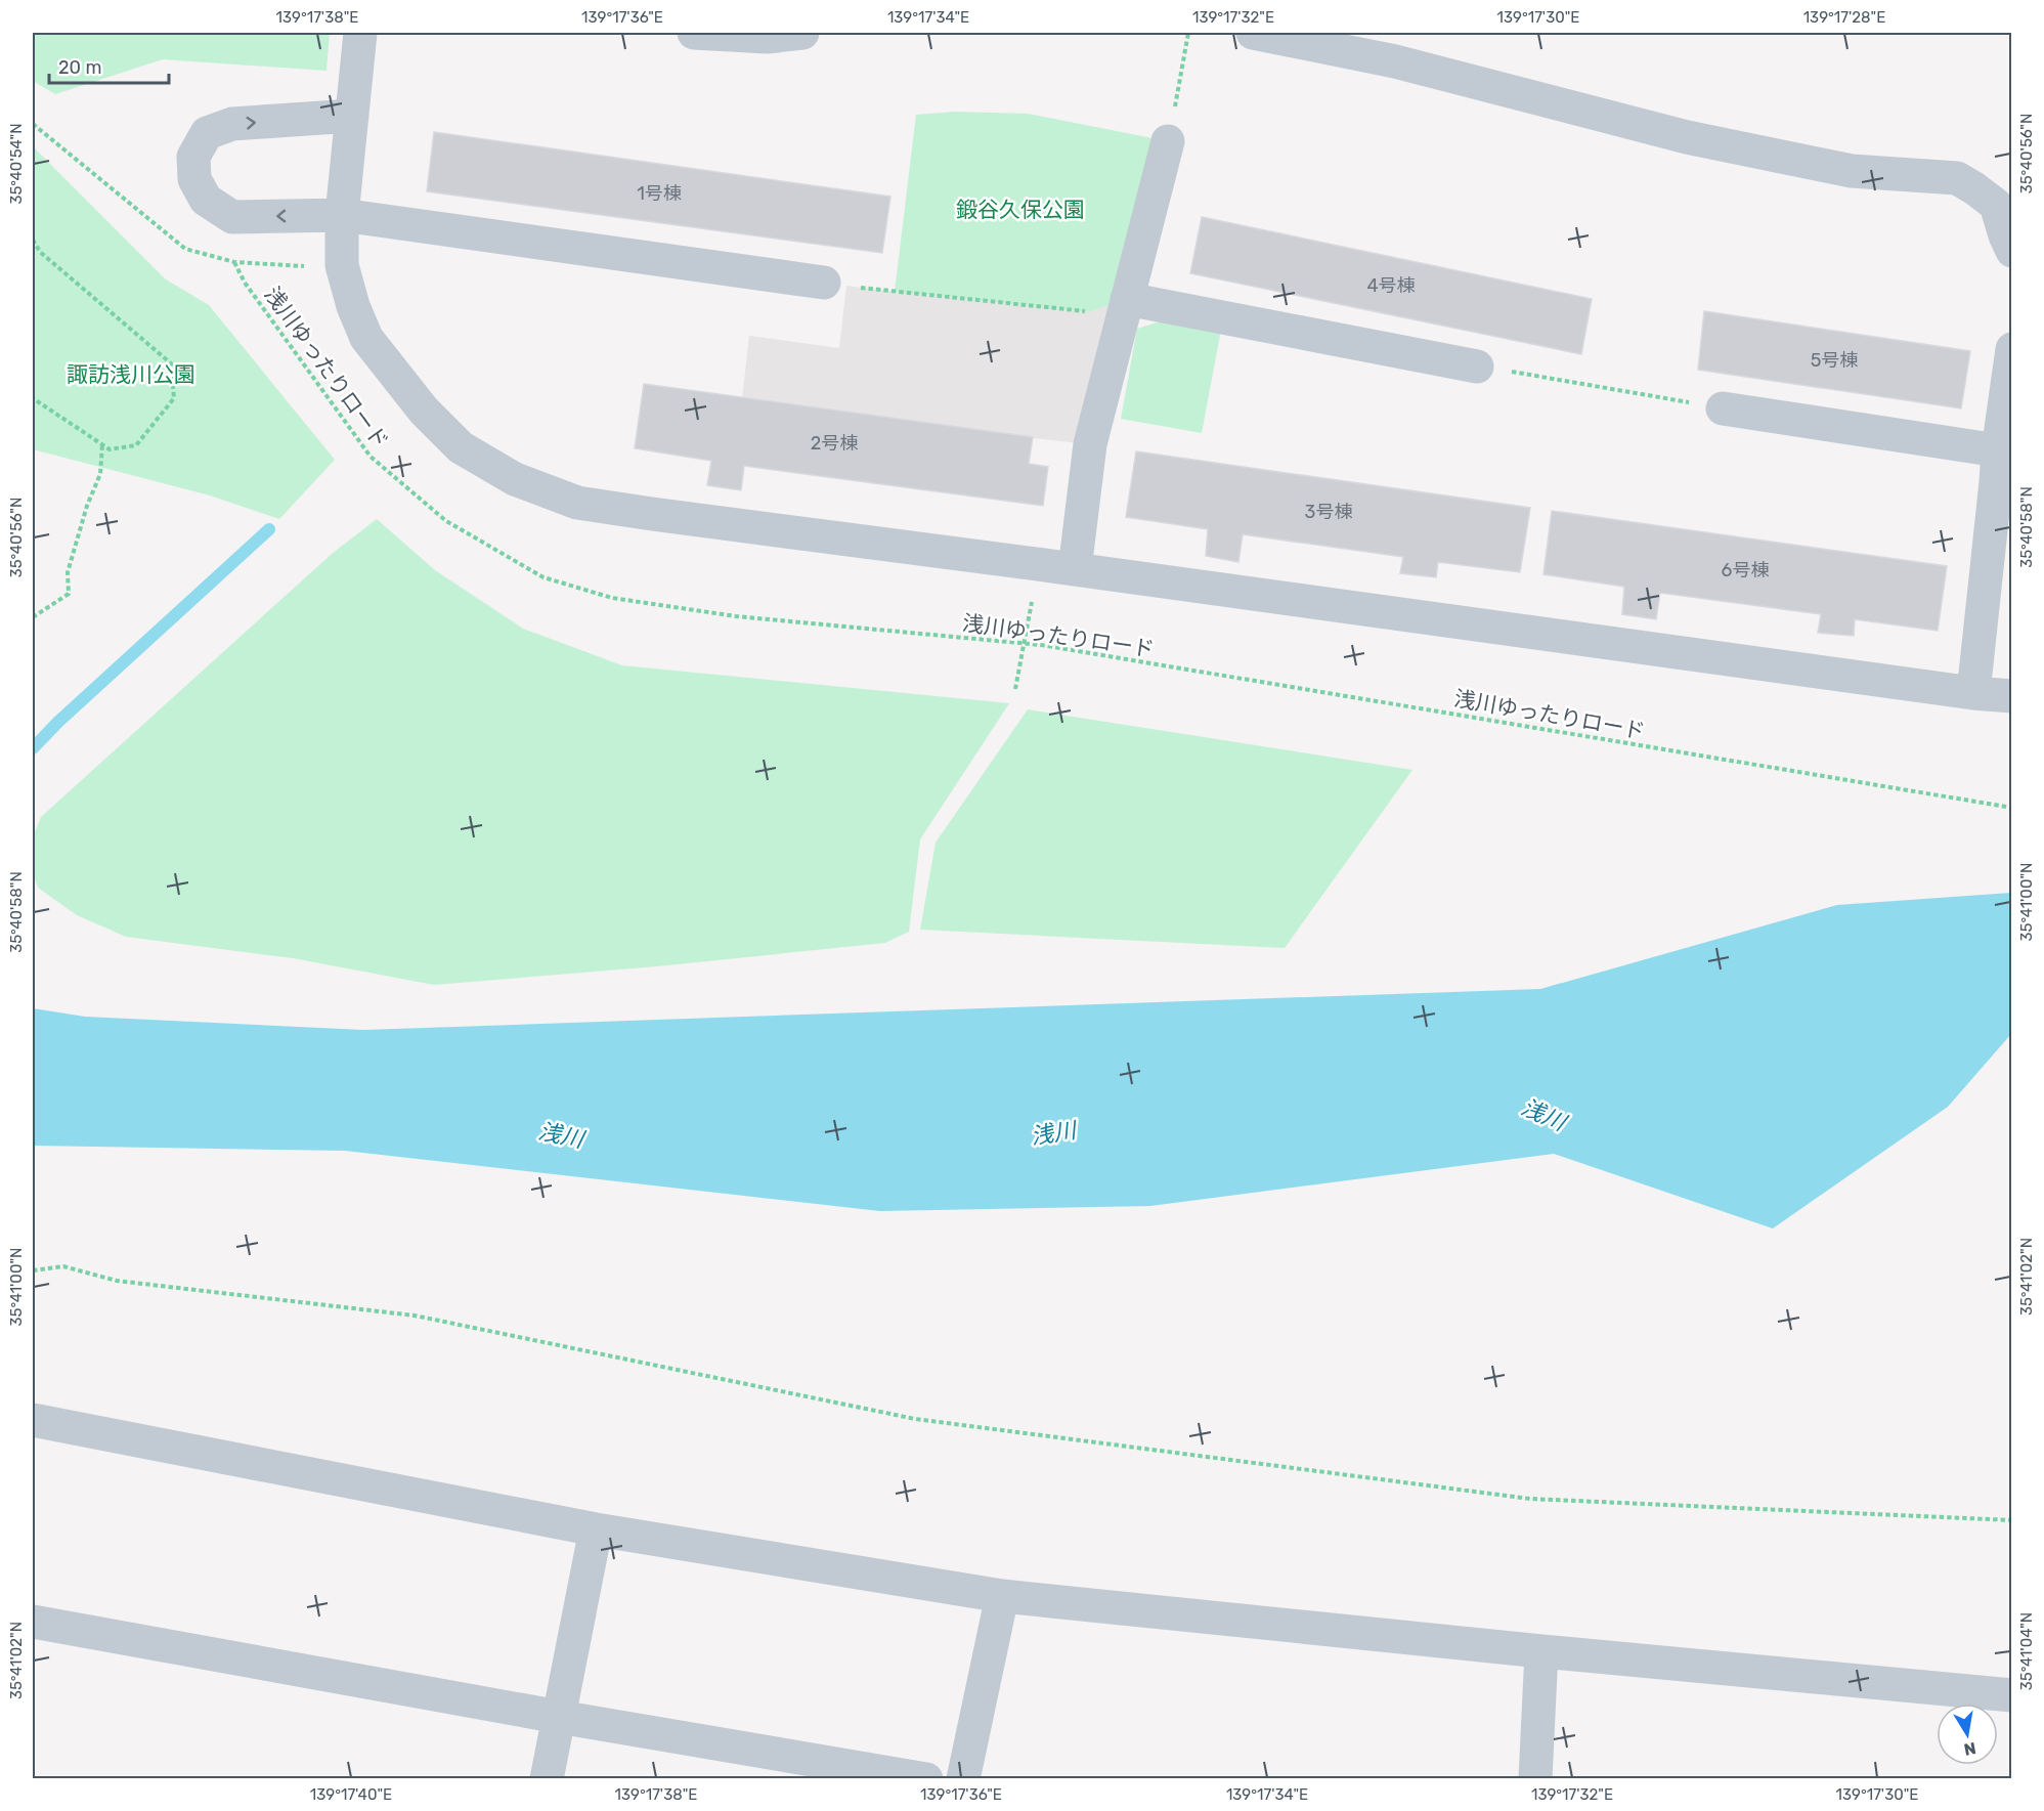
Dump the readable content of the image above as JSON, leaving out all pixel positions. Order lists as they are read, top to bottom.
{
  "streets": {
    "path": ["浅川ゆったりロード"]
  },
  "water": ["浅川"],
  "parks": ["鍛谷久保公園", "諏訪浅川公園"],
  "house_numbers": [
    "1号棟",
    "4号棟",
    "5号棟",
    "2号棟",
    "3号棟",
    "6号棟"
  ],
  "scale_bar": "20 m",
  "north": "bottom",
  "coordinates": [
    "139°17'38\"E",
    "139°17'36\"E",
    "139°17'34\"E",
    "139°17'32\"E",
    "139°17'30\"E",
    "139°17'28\"E",
    "35°40'56\"N",
    "35°40'54\"N",
    "35°40'58\"N",
    "35°41'00\"N",
    "35°41'02\"N",
    "35°41'04\"N",
    "139°17'40\"E"
  ]
}
